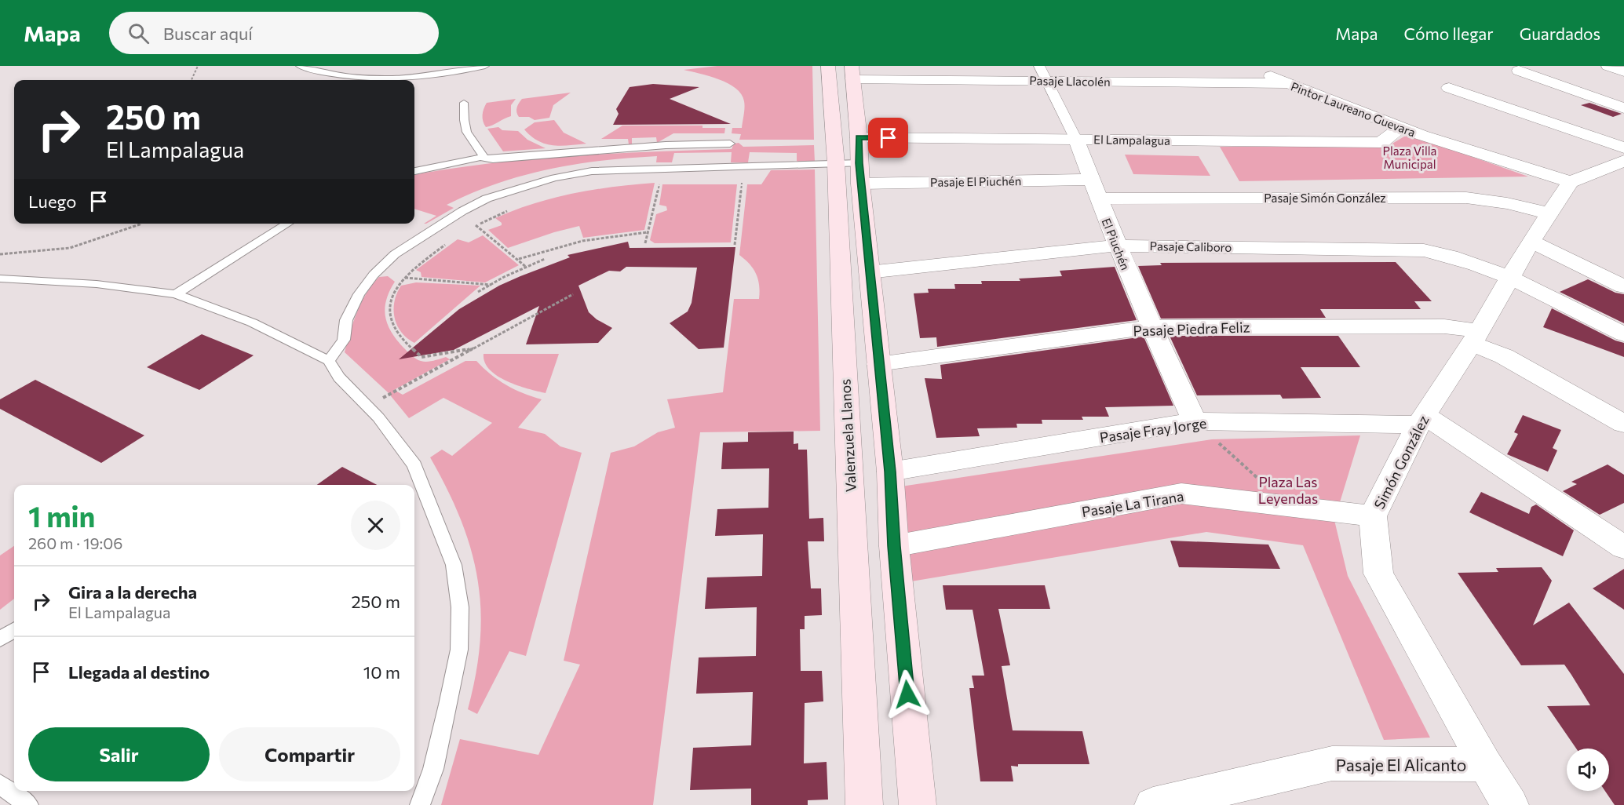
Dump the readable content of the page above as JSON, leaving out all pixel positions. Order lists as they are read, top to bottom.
{
  "streets": {
    "main road": ["Valenzuela Llanos"],
    "street": [
      "Pasaje Llacolén",
      "Pintor Laureano Guevara",
      "El Lampalagua",
      "Pasaje El Piuchén",
      "Pasaje Simón González",
      "El Piuchén",
      "Pasaje Caliboro",
      "Pasaje Piedra Feliz",
      "Pasaje Fray Jorge",
      "Simón González",
      "Pasaje La Tirana",
      "Pasaje El Alicanto"
    ]
  },
  "crossings": [
    ["Pasaje Llacolén", "Pintor Laureano Guevara"],
    ["Pasaje Llacolén", "El Piuchén"],
    ["Pasaje Llacolén", "Valenzuela Llanos"],
    ["Pintor Laureano Guevara", "El Lampalagua"],
    ["Pintor Laureano Guevara", "Simón González"],
    ["El Lampalagua", "El Piuchén"],
    ["El Lampalagua", "Valenzuela Llanos"],
    ["Pasaje El Piuchén", "El Piuchén"],
    ["Pasaje El Piuchén", "Valenzuela Llanos"],
    ["Pasaje Simón González", "El Piuchén"],
    ["Pasaje Simón González", "Simón González"],
    ["El Piuchén", "Pasaje Caliboro"],
    ["El Piuchén", "Pasaje Piedra Feliz"],
    ["El Piuchén", "Pasaje Fray Jorge"],
    ["Pasaje Caliboro", "Valenzuela Llanos"],
    ["Pasaje Caliboro", "Simón González"],
    ["Pasaje Piedra Feliz", "Valenzuela Llanos"],
    ["Pasaje Piedra Feliz", "Simón González"],
    ["Pasaje Fray Jorge", "Valenzuela Llanos"],
    ["Pasaje Fray Jorge", "Simón González"],
    ["Valenzuela Llanos", "Pasaje La Tirana"],
    ["Simón González", "Pasaje La Tirana"],
    ["Simón González", "Pasaje El Alicanto"]
  ],
  "parks": ["Plaza Villa Municipal", "Plaza Las Leyendas"],
  "page": {
    "header": "Mapa",
    "search": "Buscar aquí",
    "nav": ["Mapa", "Cómo llegar", "Guardados"],
    "turn": ["250 m", "El Lampalagua"],
    "then": "Luego",
    "heading": ["1 min", "260 m · 19:06"],
    "list": [
      {
        "name": "Gira a la derecha",
        "note": "El Lampalagua",
        "value": "250 m"
      },
      {
        "name": "Llegada al destino",
        "value": "10 m"
      }
    ],
    "buttons": ["Salir", "Compartir"]
  }
}
